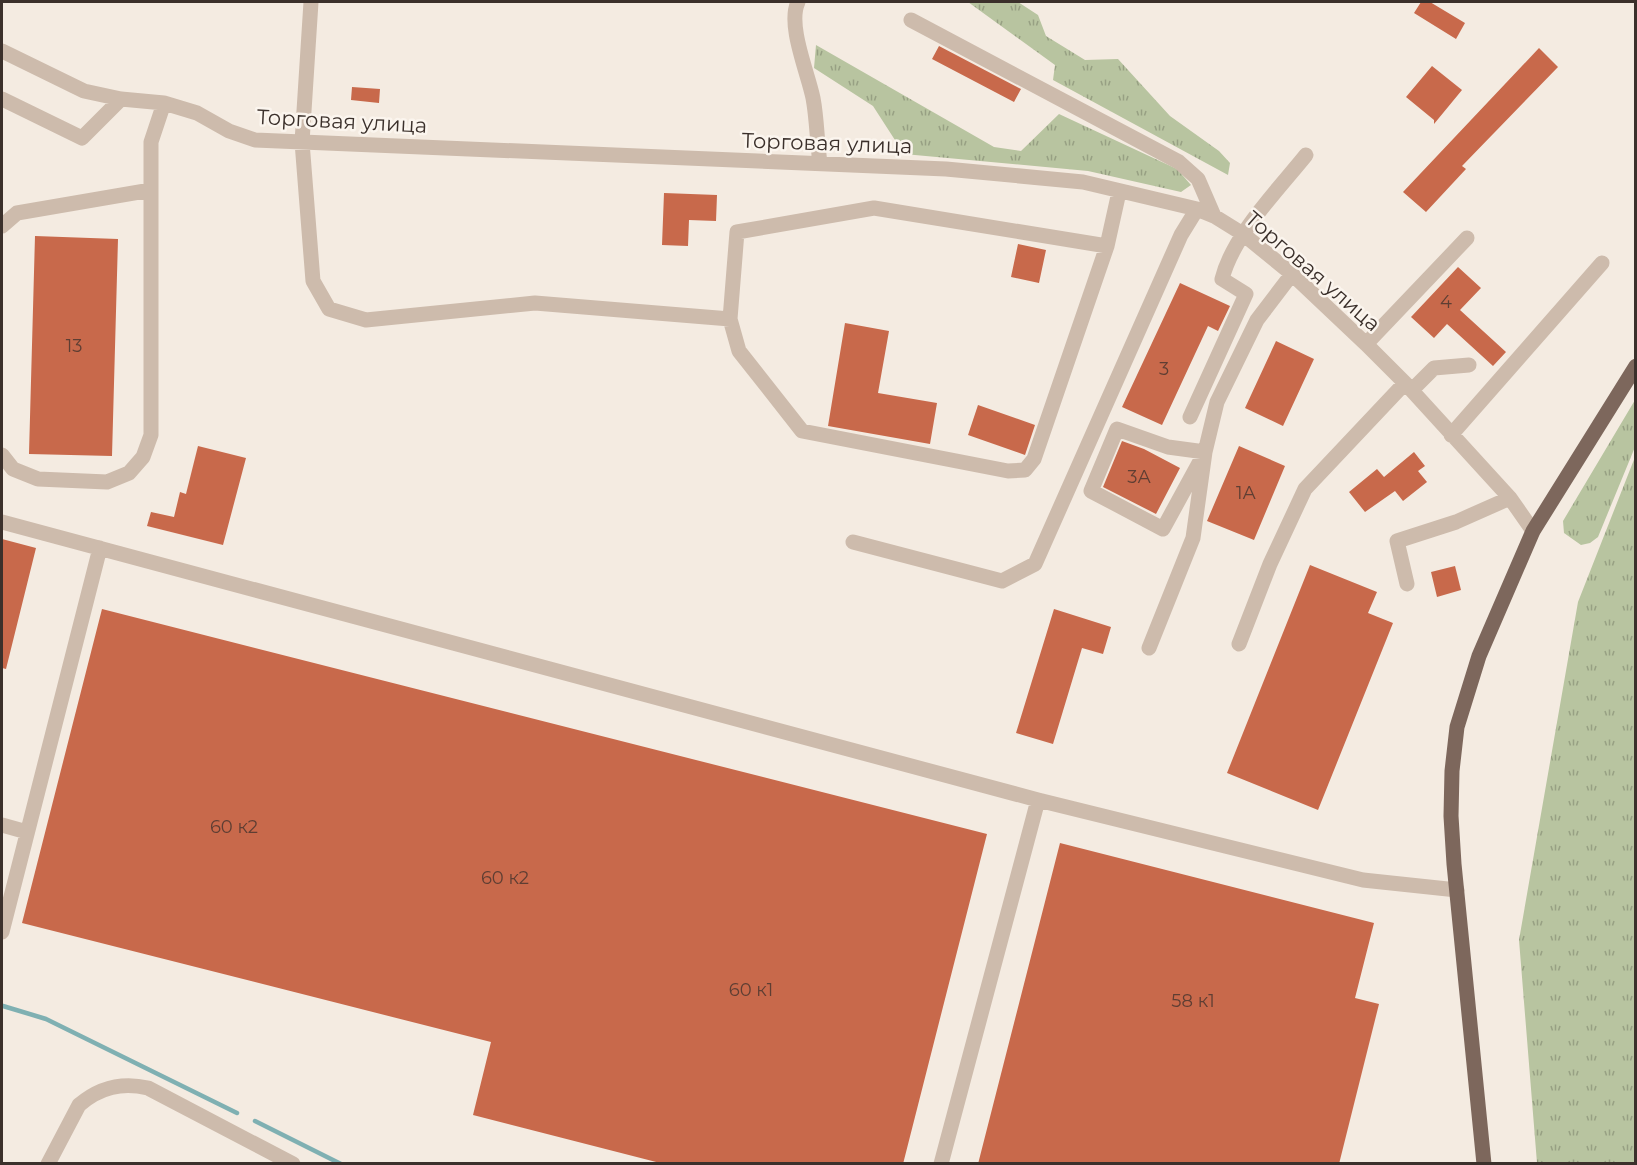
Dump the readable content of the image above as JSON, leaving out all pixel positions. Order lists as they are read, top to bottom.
{
  "streets": {
    "street": ["Торговая улица"]
  },
  "house_numbers": [
    "4",
    "13",
    "3",
    "3А",
    "1А",
    "60 к2",
    "60 к2",
    "60 к1",
    "58 к1"
  ]
}
